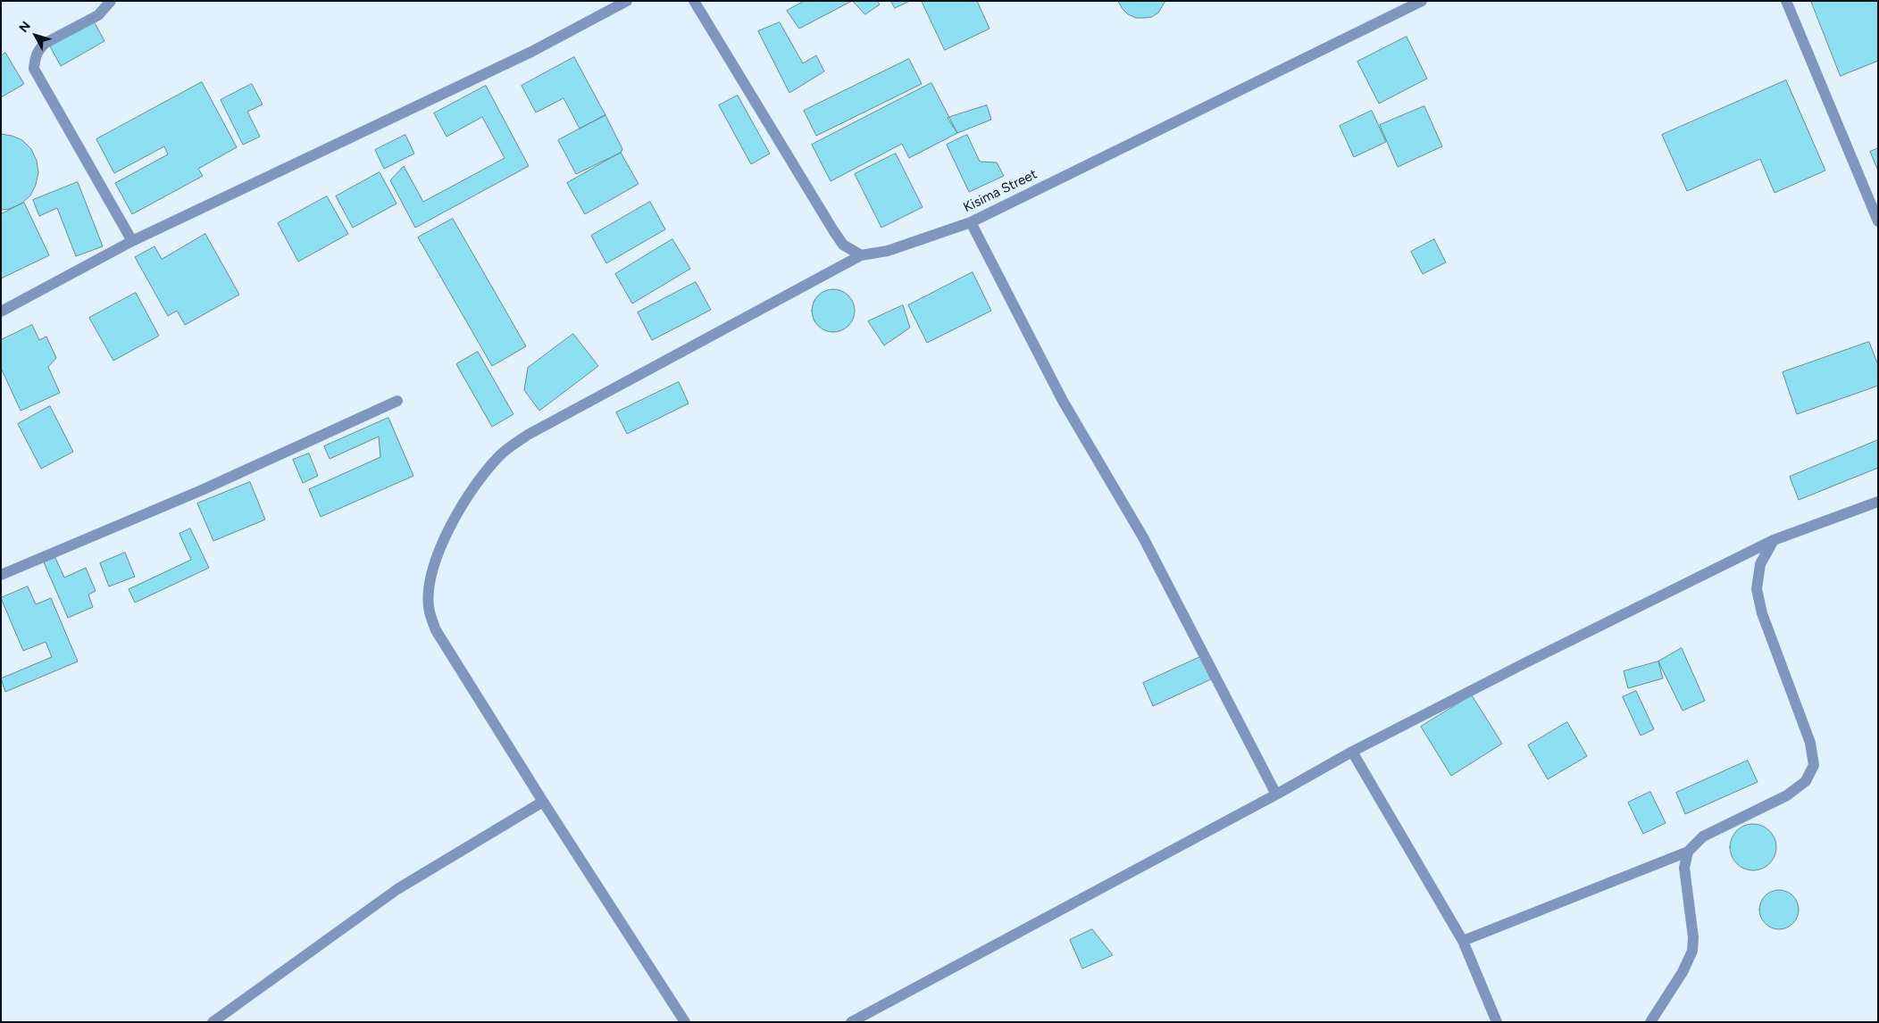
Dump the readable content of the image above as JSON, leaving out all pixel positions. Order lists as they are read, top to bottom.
{
  "streets": {
    "street": ["Kisima Street"]
  },
  "north": "top left"
}
